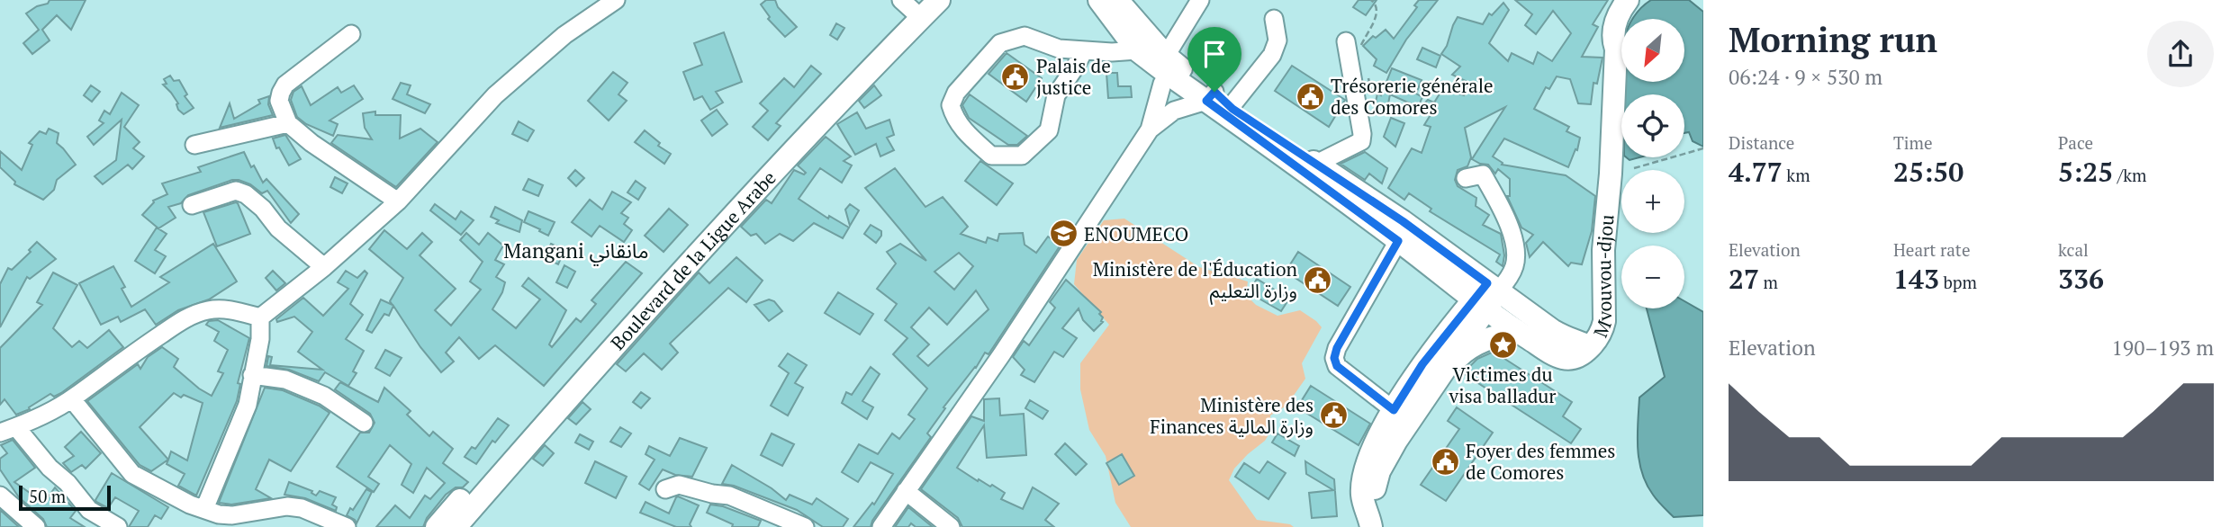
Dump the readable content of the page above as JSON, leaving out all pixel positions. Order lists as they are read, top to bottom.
{
  "streets": {
    "main road": ["Boulevard de la Ligue Arabe", "Mvouvou-djou"]
  },
  "districts": ["Mangani مانقاني"],
  "places": {
    "public building": [
      "Palais de justice",
      "Trésorerie générale des Comores",
      "Ministère de l'Éducation وزارة التعليم",
      "Ministère des Finances وزارة المالية",
      "Foyer des femmes de Comores"
    ],
    "school or university": ["ENOUMECO"],
    "place": ["Victimes du visa balladur"]
  },
  "scale_bar": "50 m",
  "north": "bottom left",
  "page": {
    "heading": ["Morning run", "06:24 · 9 × 530 m"],
    "map_buttons": ["+", "−"],
    "stats": [
      ["Distance", "4.77 km"],
      ["Time", "25:50"],
      ["Pace", "5:25 /km"],
      ["Elevation", "27 m"],
      ["Heart rate", "143 bpm"],
      ["kcal", "336"]
    ],
    "chart": ["Elevation", "190–193 m"],
    "scale": "50 m"
  }
}
